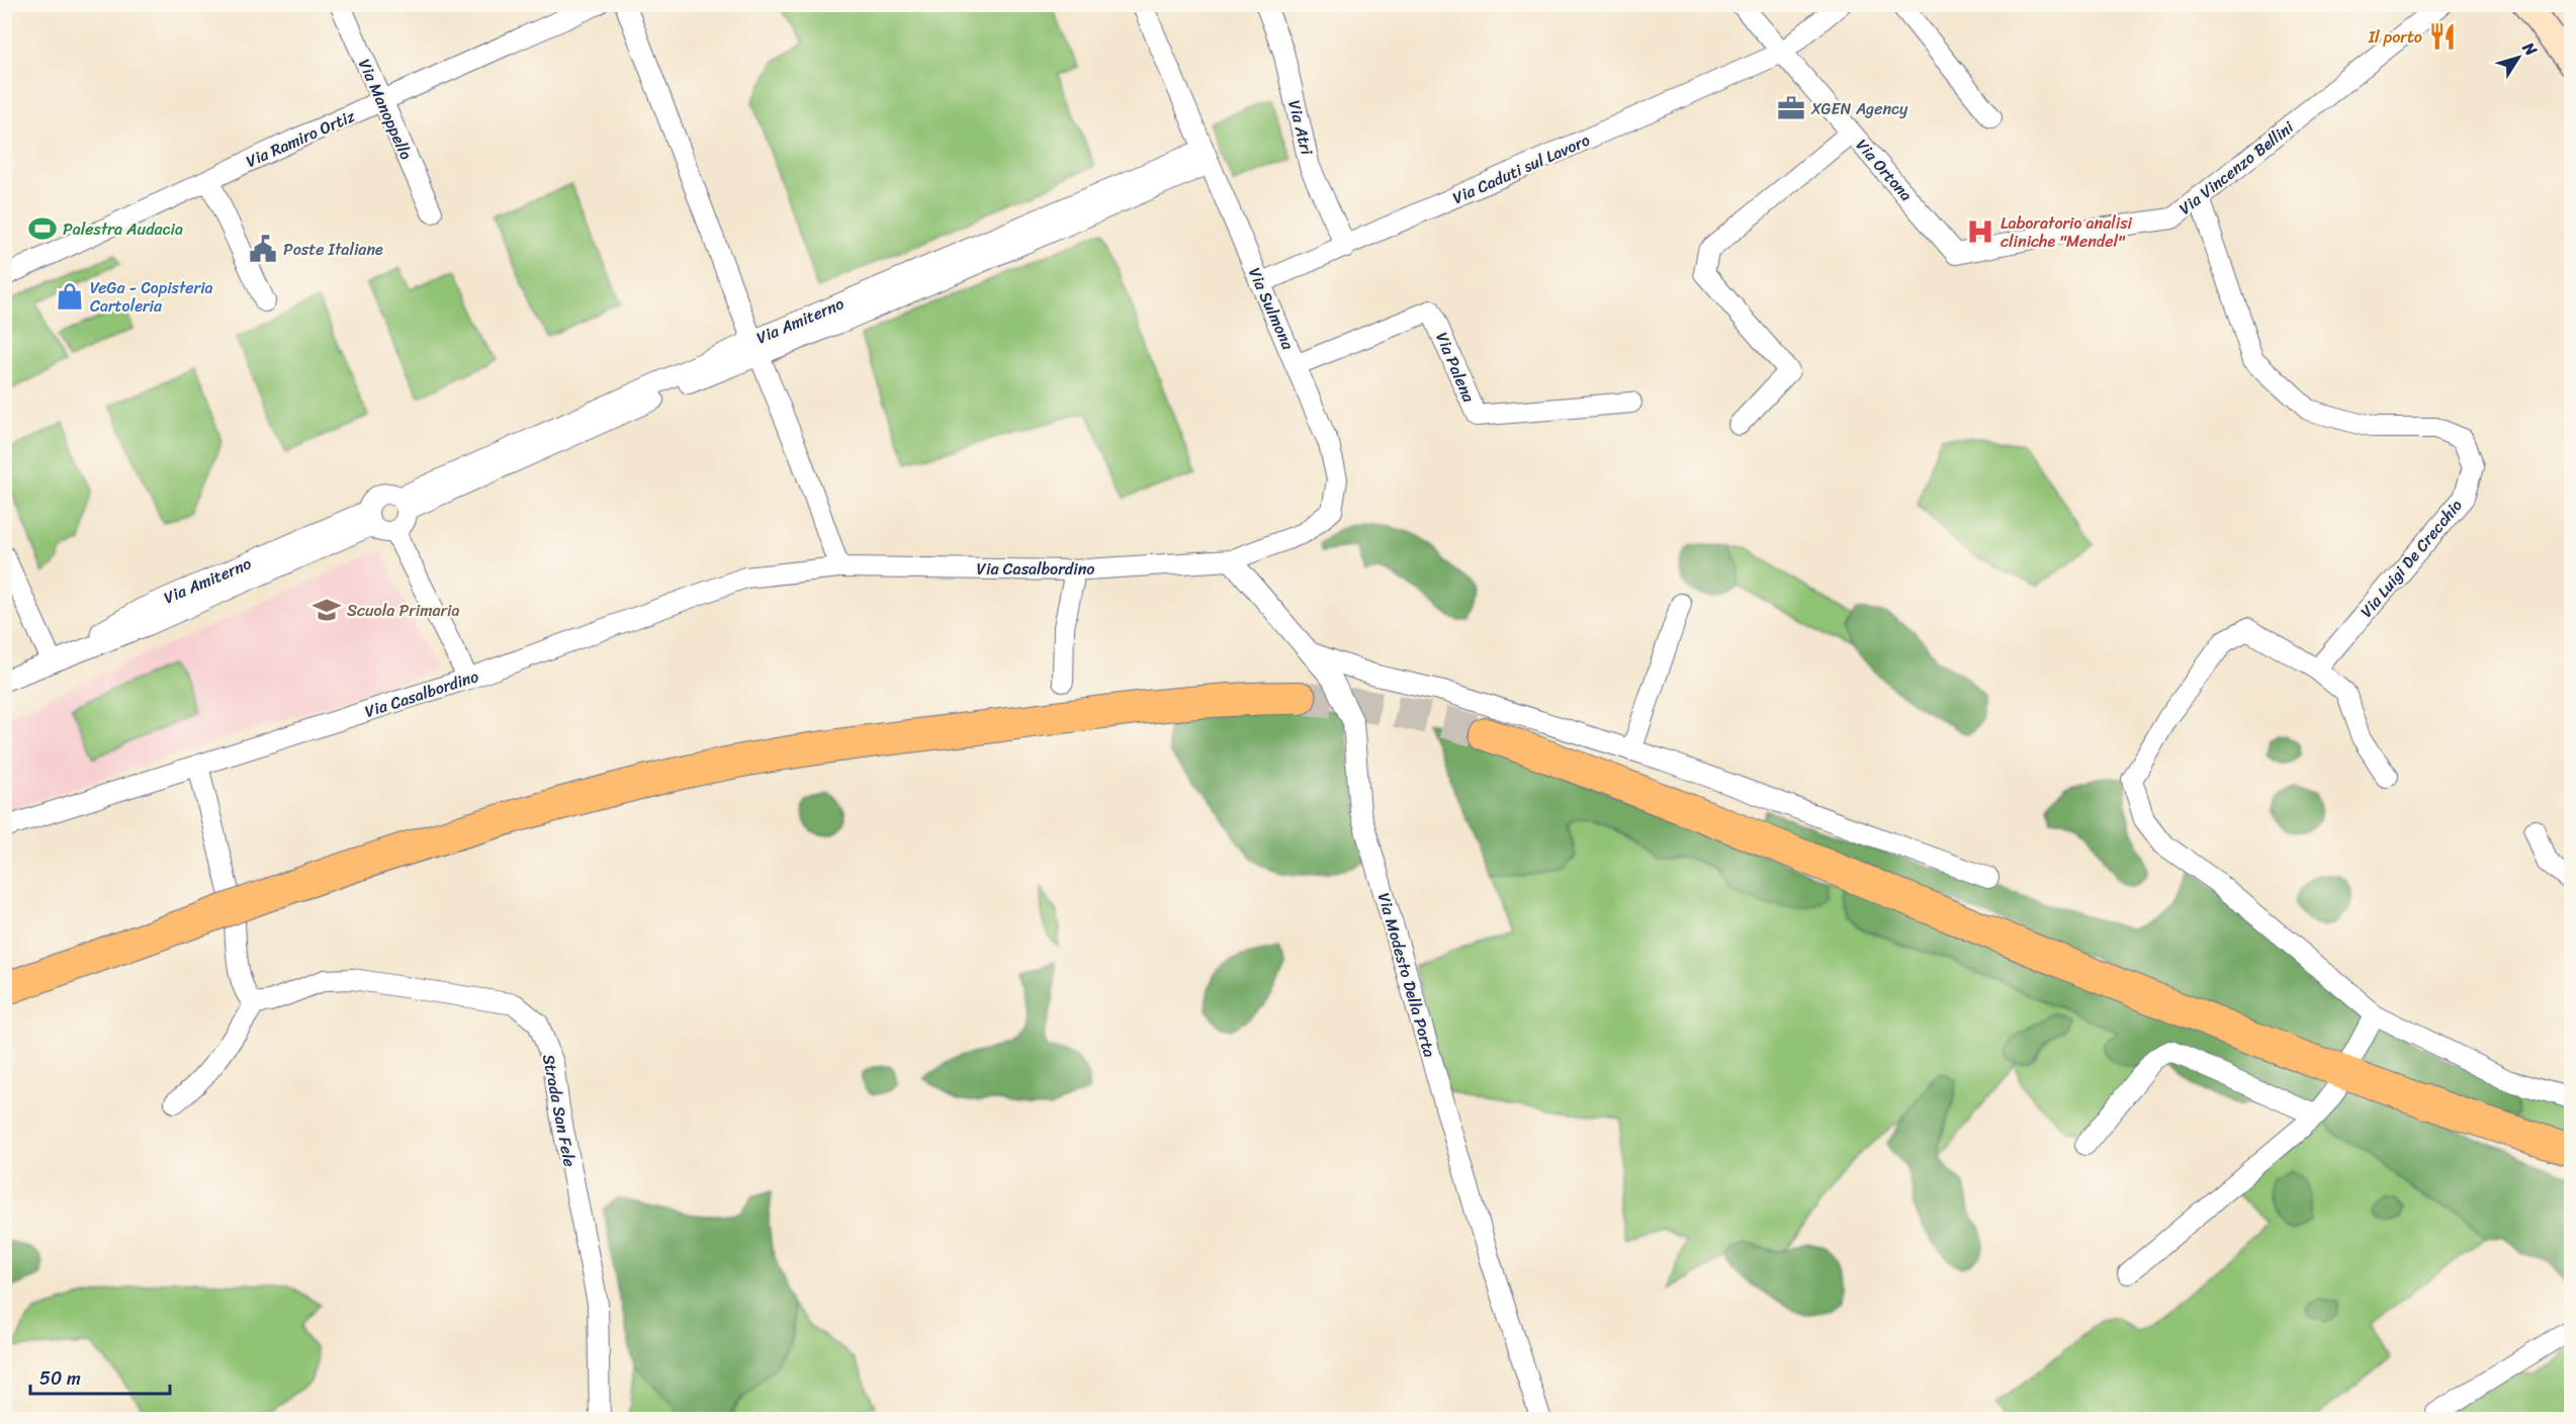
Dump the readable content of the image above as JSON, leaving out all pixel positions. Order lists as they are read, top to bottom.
{
  "streets": {
    "street": [
      "Via Manoppello",
      "Via Atri",
      "Via Ramiro Ortiz",
      "Via Vincenzo Bellini",
      "Via Caduti sul Lavoro",
      "Via Ortona",
      "Via Sulmona",
      "Via Amiterno",
      "Via Palena",
      "Via Luigi De Crecchio",
      "Via Casalbordino",
      "Via Modesto Della Porta",
      "Strada San Fele"
    ]
  },
  "crossings": [
    ["Via Manoppello", "Via Ramiro Ortiz"],
    ["Via Atri", "Via Caduti sul Lavoro"],
    ["Via Vincenzo Bellini", "Via Ortona"],
    ["Via Vincenzo Bellini", "Via Luigi De Crecchio"],
    ["Via Caduti sul Lavoro", "Via Ortona"],
    ["Via Caduti sul Lavoro", "Via Sulmona"],
    ["Via Sulmona", "Via Amiterno"],
    ["Via Sulmona", "Via Palena"],
    ["Via Sulmona", "Via Casalbordino"],
    ["Via Sulmona", "Via Modesto Della Porta"],
    ["Via Casalbordino", "Via Modesto Della Porta"]
  ],
  "places": {
    "restaurant": ["Il porto"],
    "office": ["XGEN Agency"],
    "sports": ["Palestra Audacia"],
    "hospital": ["Laboratorio analisi cliniche \"Mendel\""],
    "public building": ["Poste Italiane"],
    "shop": ["VeGa - Copisteria Cartoleria"],
    "school or university": ["Scuola Primaria"]
  },
  "scale_bar": "50 m",
  "north": "top right"
}
